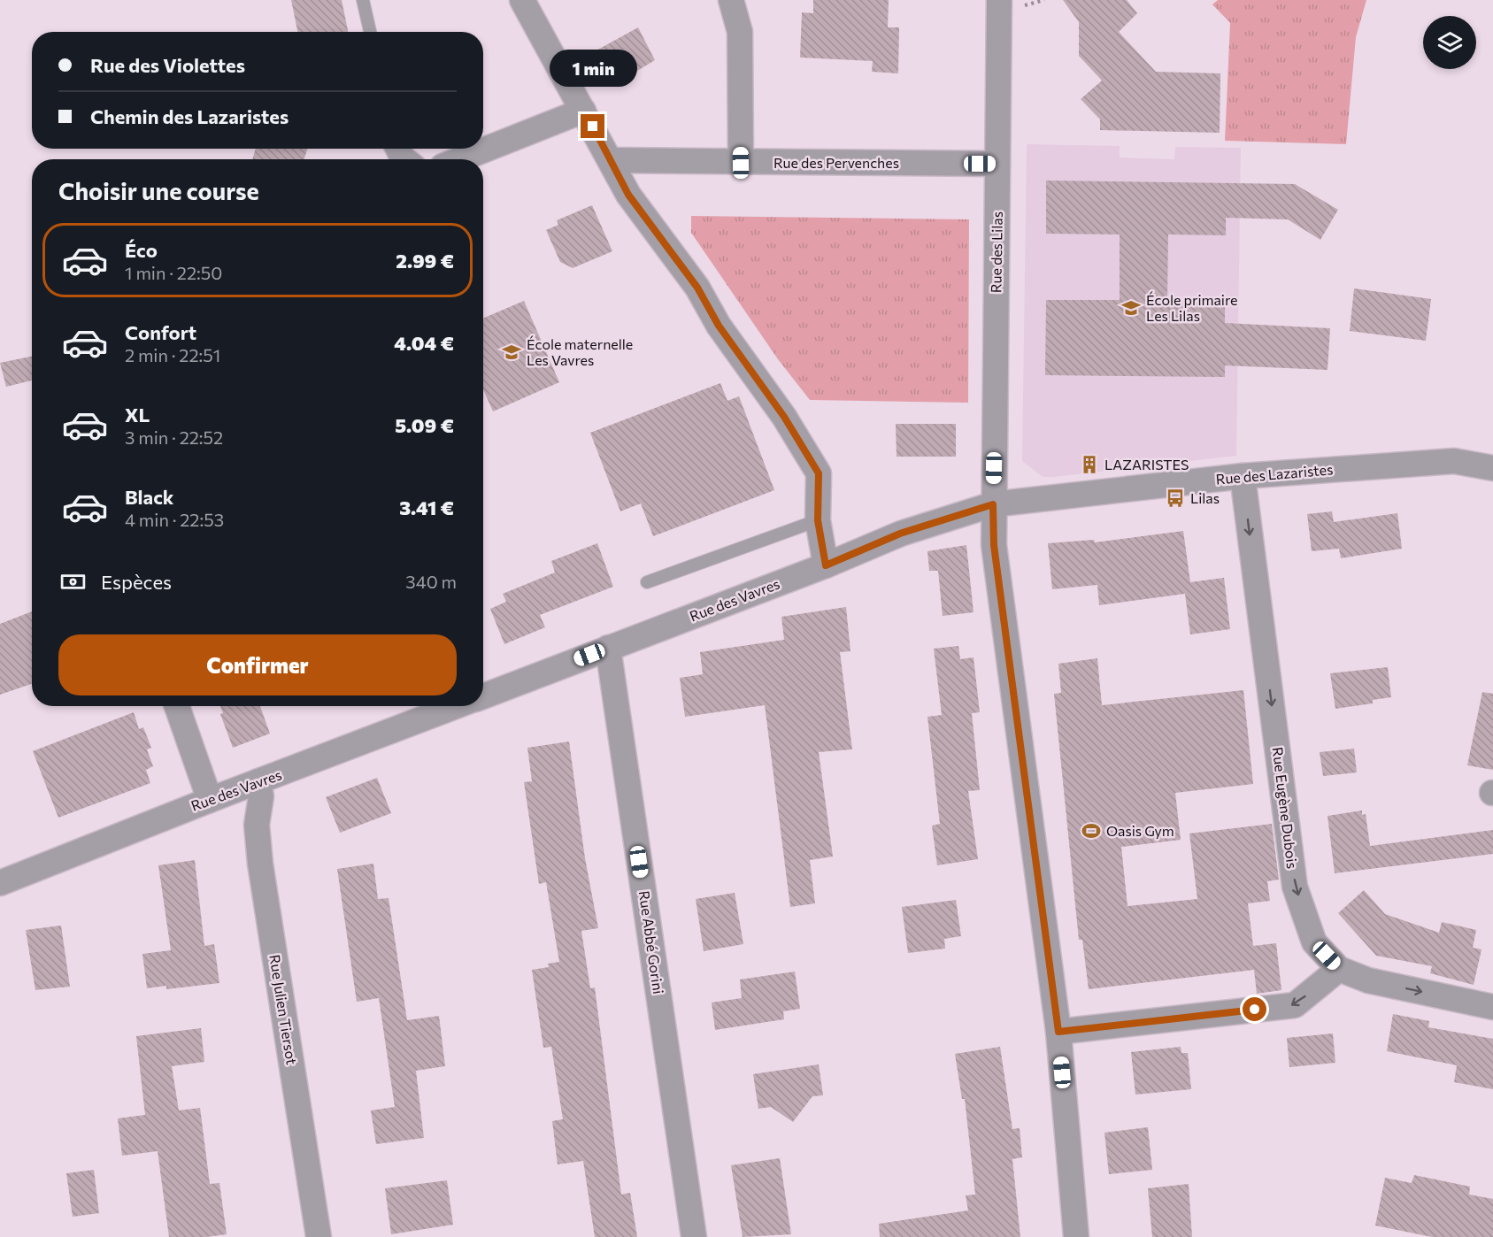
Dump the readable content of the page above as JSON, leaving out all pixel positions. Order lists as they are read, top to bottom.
{
  "streets": {
    "street": [
      "Rue des Pervenches",
      "Rue des Lilas",
      "Rue des Lazaristes",
      "Rue des Vavres",
      "Rue Eugène Dubois",
      "Rue Abbé Gorini",
      "Rue Julien Tiersot"
    ]
  },
  "crossings": [
    ["Rue des Pervenches", "Rue des Lilas"],
    ["Rue des Lilas", "Rue des Lazaristes"],
    ["Rue des Lilas", "Rue des Vavres"],
    ["Rue des Lazaristes", "Rue des Vavres"],
    ["Rue des Lazaristes", "Rue Eugène Dubois"],
    ["Rue des Vavres", "Rue Abbé Gorini"],
    ["Rue des Vavres", "Rue Julien Tiersot"]
  ],
  "one_way": ["Rue Eugène Dubois"],
  "places": {
    "school or university": ["École primaire Les Lilas", "École maternelle Les Vavres"],
    "building": ["LAZARISTES"],
    "bus stop": ["Lilas"],
    "sports": ["Oasis Gym"]
  },
  "page": {
    "banner": ["Rue des Violettes", "Chemin des Lazaristes"],
    "bubble": "1 min",
    "heading": "Choisir une course",
    "list": [
      {
        "name": "Éco",
        "note": "1 min · 22:50",
        "value": "2.99 €"
      },
      {
        "name": "Confort",
        "note": "2 min · 22:51",
        "value": "4.04 €"
      },
      {
        "name": "XL",
        "note": "3 min · 22:52",
        "value": "5.09 €"
      },
      {
        "name": "Black",
        "note": "4 min · 22:53",
        "value": "3.41 €"
      }
    ],
    "pay": ["Espèces", "340 m"],
    "buttons": "Confirmer"
  }
}
